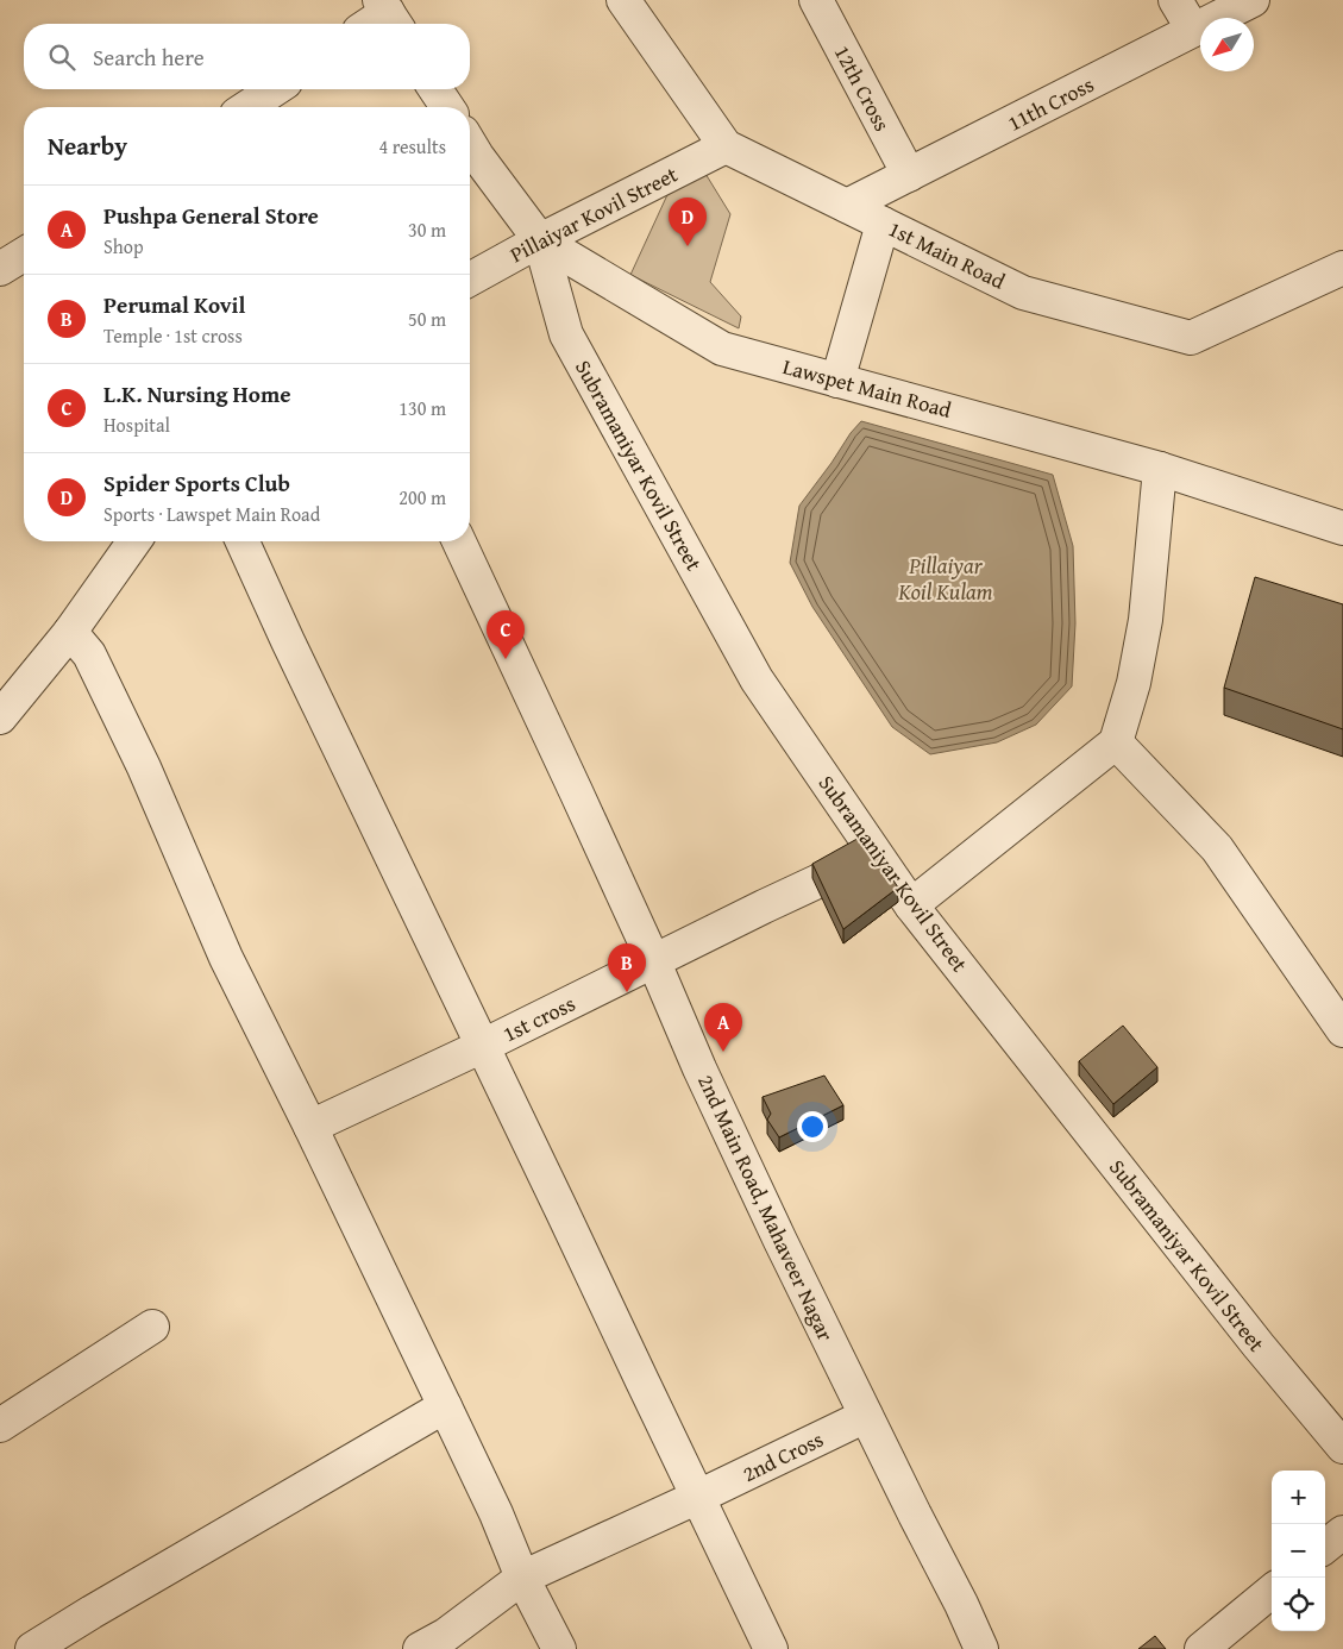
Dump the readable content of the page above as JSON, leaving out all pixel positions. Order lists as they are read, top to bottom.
{
  "streets": {
    "street": [
      "12th Cross",
      "11th Cross",
      "Pillaiyar Kovil Street",
      "1st Main Road",
      "Lawspet Main Road",
      "Subramaniyar Kovil Street",
      "1st cross",
      "2nd Main Road, Mahaveer Nagar",
      "2nd Cross"
    ]
  },
  "crossings": [
    ["12th Cross", "11th Cross"],
    ["11th Cross", "1st Main Road"],
    ["Pillaiyar Kovil Street", "1st Main Road"],
    ["Pillaiyar Kovil Street", "Lawspet Main Road"],
    ["Pillaiyar Kovil Street", "Subramaniyar Kovil Street"],
    ["Lawspet Main Road", "Subramaniyar Kovil Street"],
    ["Subramaniyar Kovil Street", "1st cross"],
    ["1st cross", "2nd Main Road, Mahaveer Nagar"],
    ["2nd Main Road, Mahaveer Nagar", "2nd Cross"]
  ],
  "water": ["Pillaiyar Koil Kulam"],
  "north": "bottom left",
  "page": {
    "search": "Search here",
    "heading": ["Nearby", "4 results"],
    "list": [
      {
        "mark": "A",
        "name": "Pushpa General Store",
        "note": "Shop",
        "value": "30 m"
      },
      {
        "mark": "B",
        "name": "Perumal Kovil",
        "note": "Temple · 1st cross",
        "value": "50 m"
      },
      {
        "mark": "C",
        "name": "L.K. Nursing Home",
        "note": "Hospital",
        "value": "130 m"
      },
      {
        "mark": "D",
        "name": "Spider Sports Club",
        "note": "Sports · Lawspet Main Road",
        "value": "200 m"
      }
    ],
    "pins": [
      "D",
      "C",
      "B",
      "A"
    ],
    "map_buttons": ["+", "−"]
  }
}
